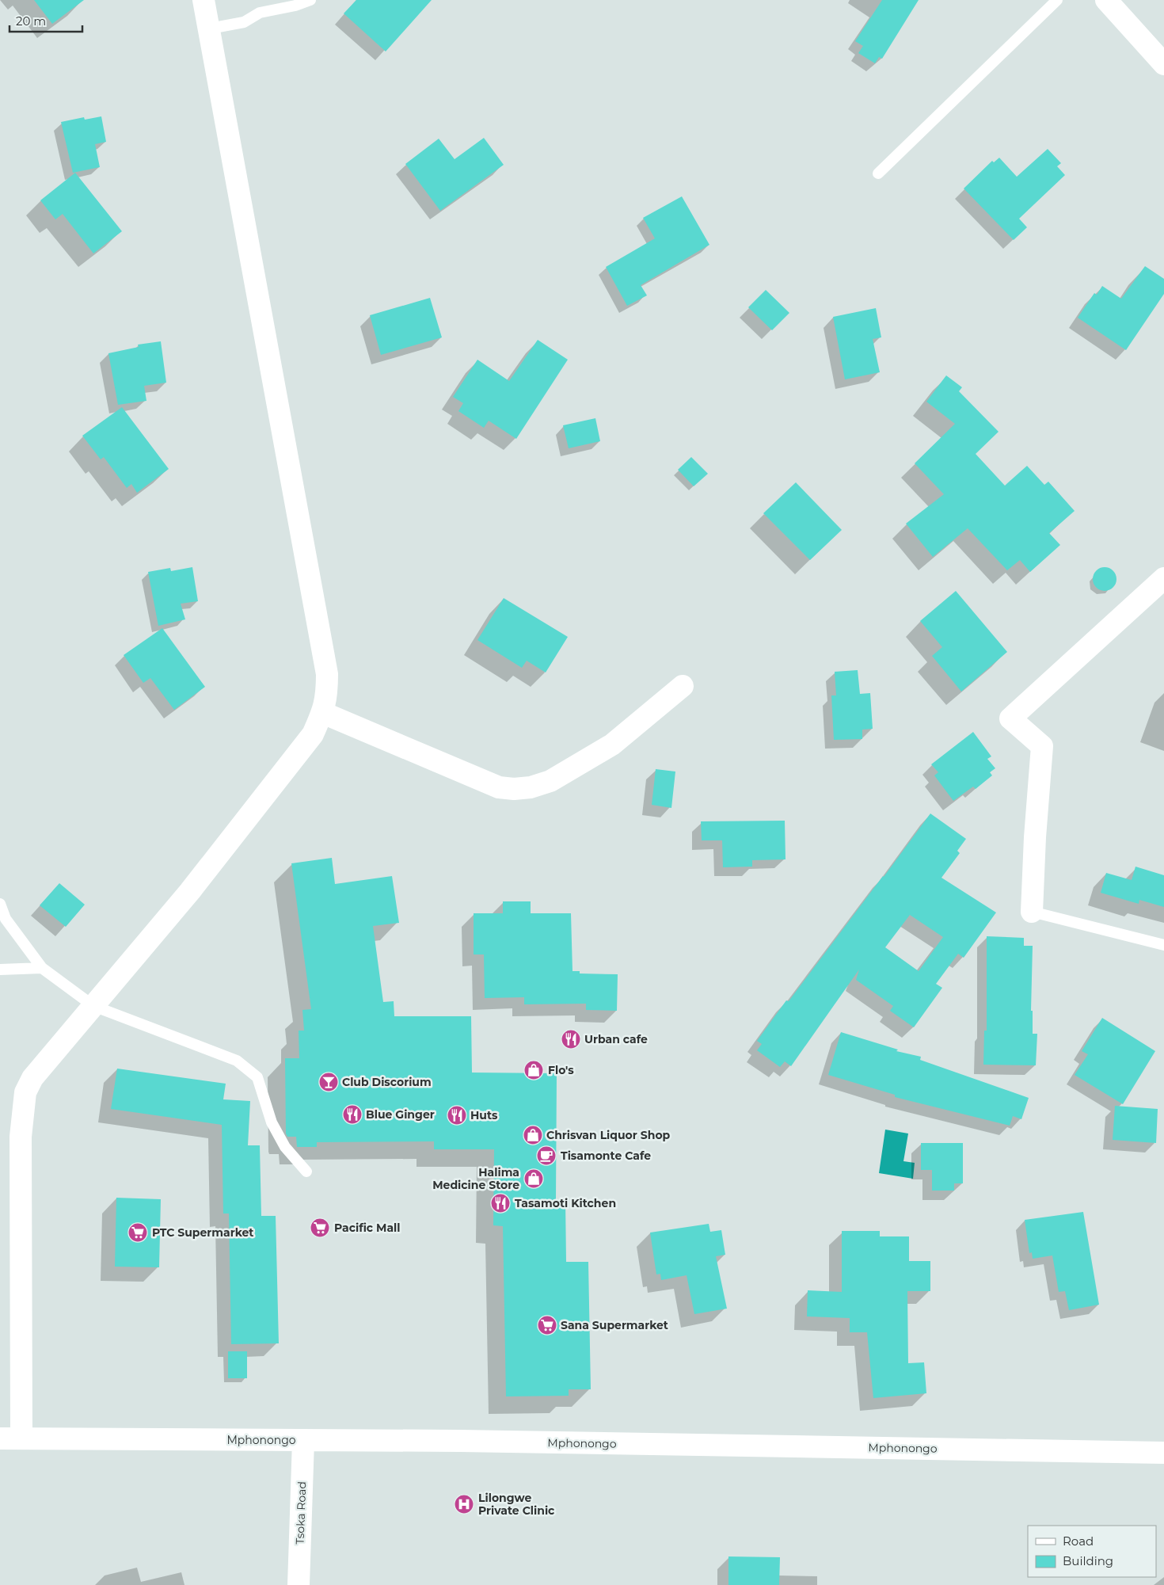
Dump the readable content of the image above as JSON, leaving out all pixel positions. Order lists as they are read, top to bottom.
{
  "streets": {
    "street": ["Mphonongo", "Tsoka Road"]
  },
  "crossings": [
    ["Mphonongo", "Tsoka Road"]
  ],
  "places": {
    "restaurant": [
      "Urban cafe",
      "Blue Ginger",
      "Huts",
      "Tasamoti Kitchen"
    ],
    "shop": ["Flo's", "Chrisvan Liquor Shop", "Halima Medicine Store"],
    "bar": ["Club Discorium"],
    "cafe": ["Tisamonte Cafe"],
    "supermarket": ["Pacific Mall", "PTC Supermarket", "Sana Supermarket"],
    "hospital": ["Lilongwe Private Clinic"]
  },
  "legend": ["Road", "Building"],
  "scale_bar": "20 m"
}
